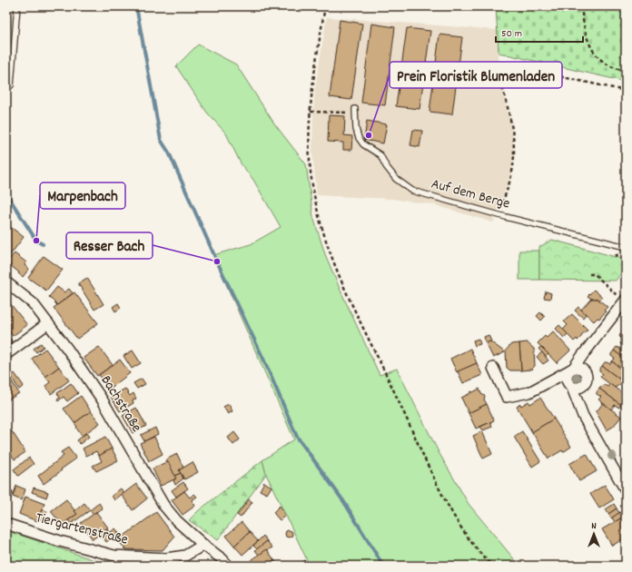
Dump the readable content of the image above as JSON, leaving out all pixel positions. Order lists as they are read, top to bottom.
{
  "streets": {
    "street": ["Bachstraße", "Tiergartenstraße"],
    "lane": ["Auf dem Berge"]
  },
  "crossings": [
    ["Bachstraße", "Tiergartenstraße"]
  ],
  "places": ["Prein Floristik Blumenladen", "Marpenbach", "Resser Bach"],
  "scale_bar": "50 m",
  "north": "top"
}
